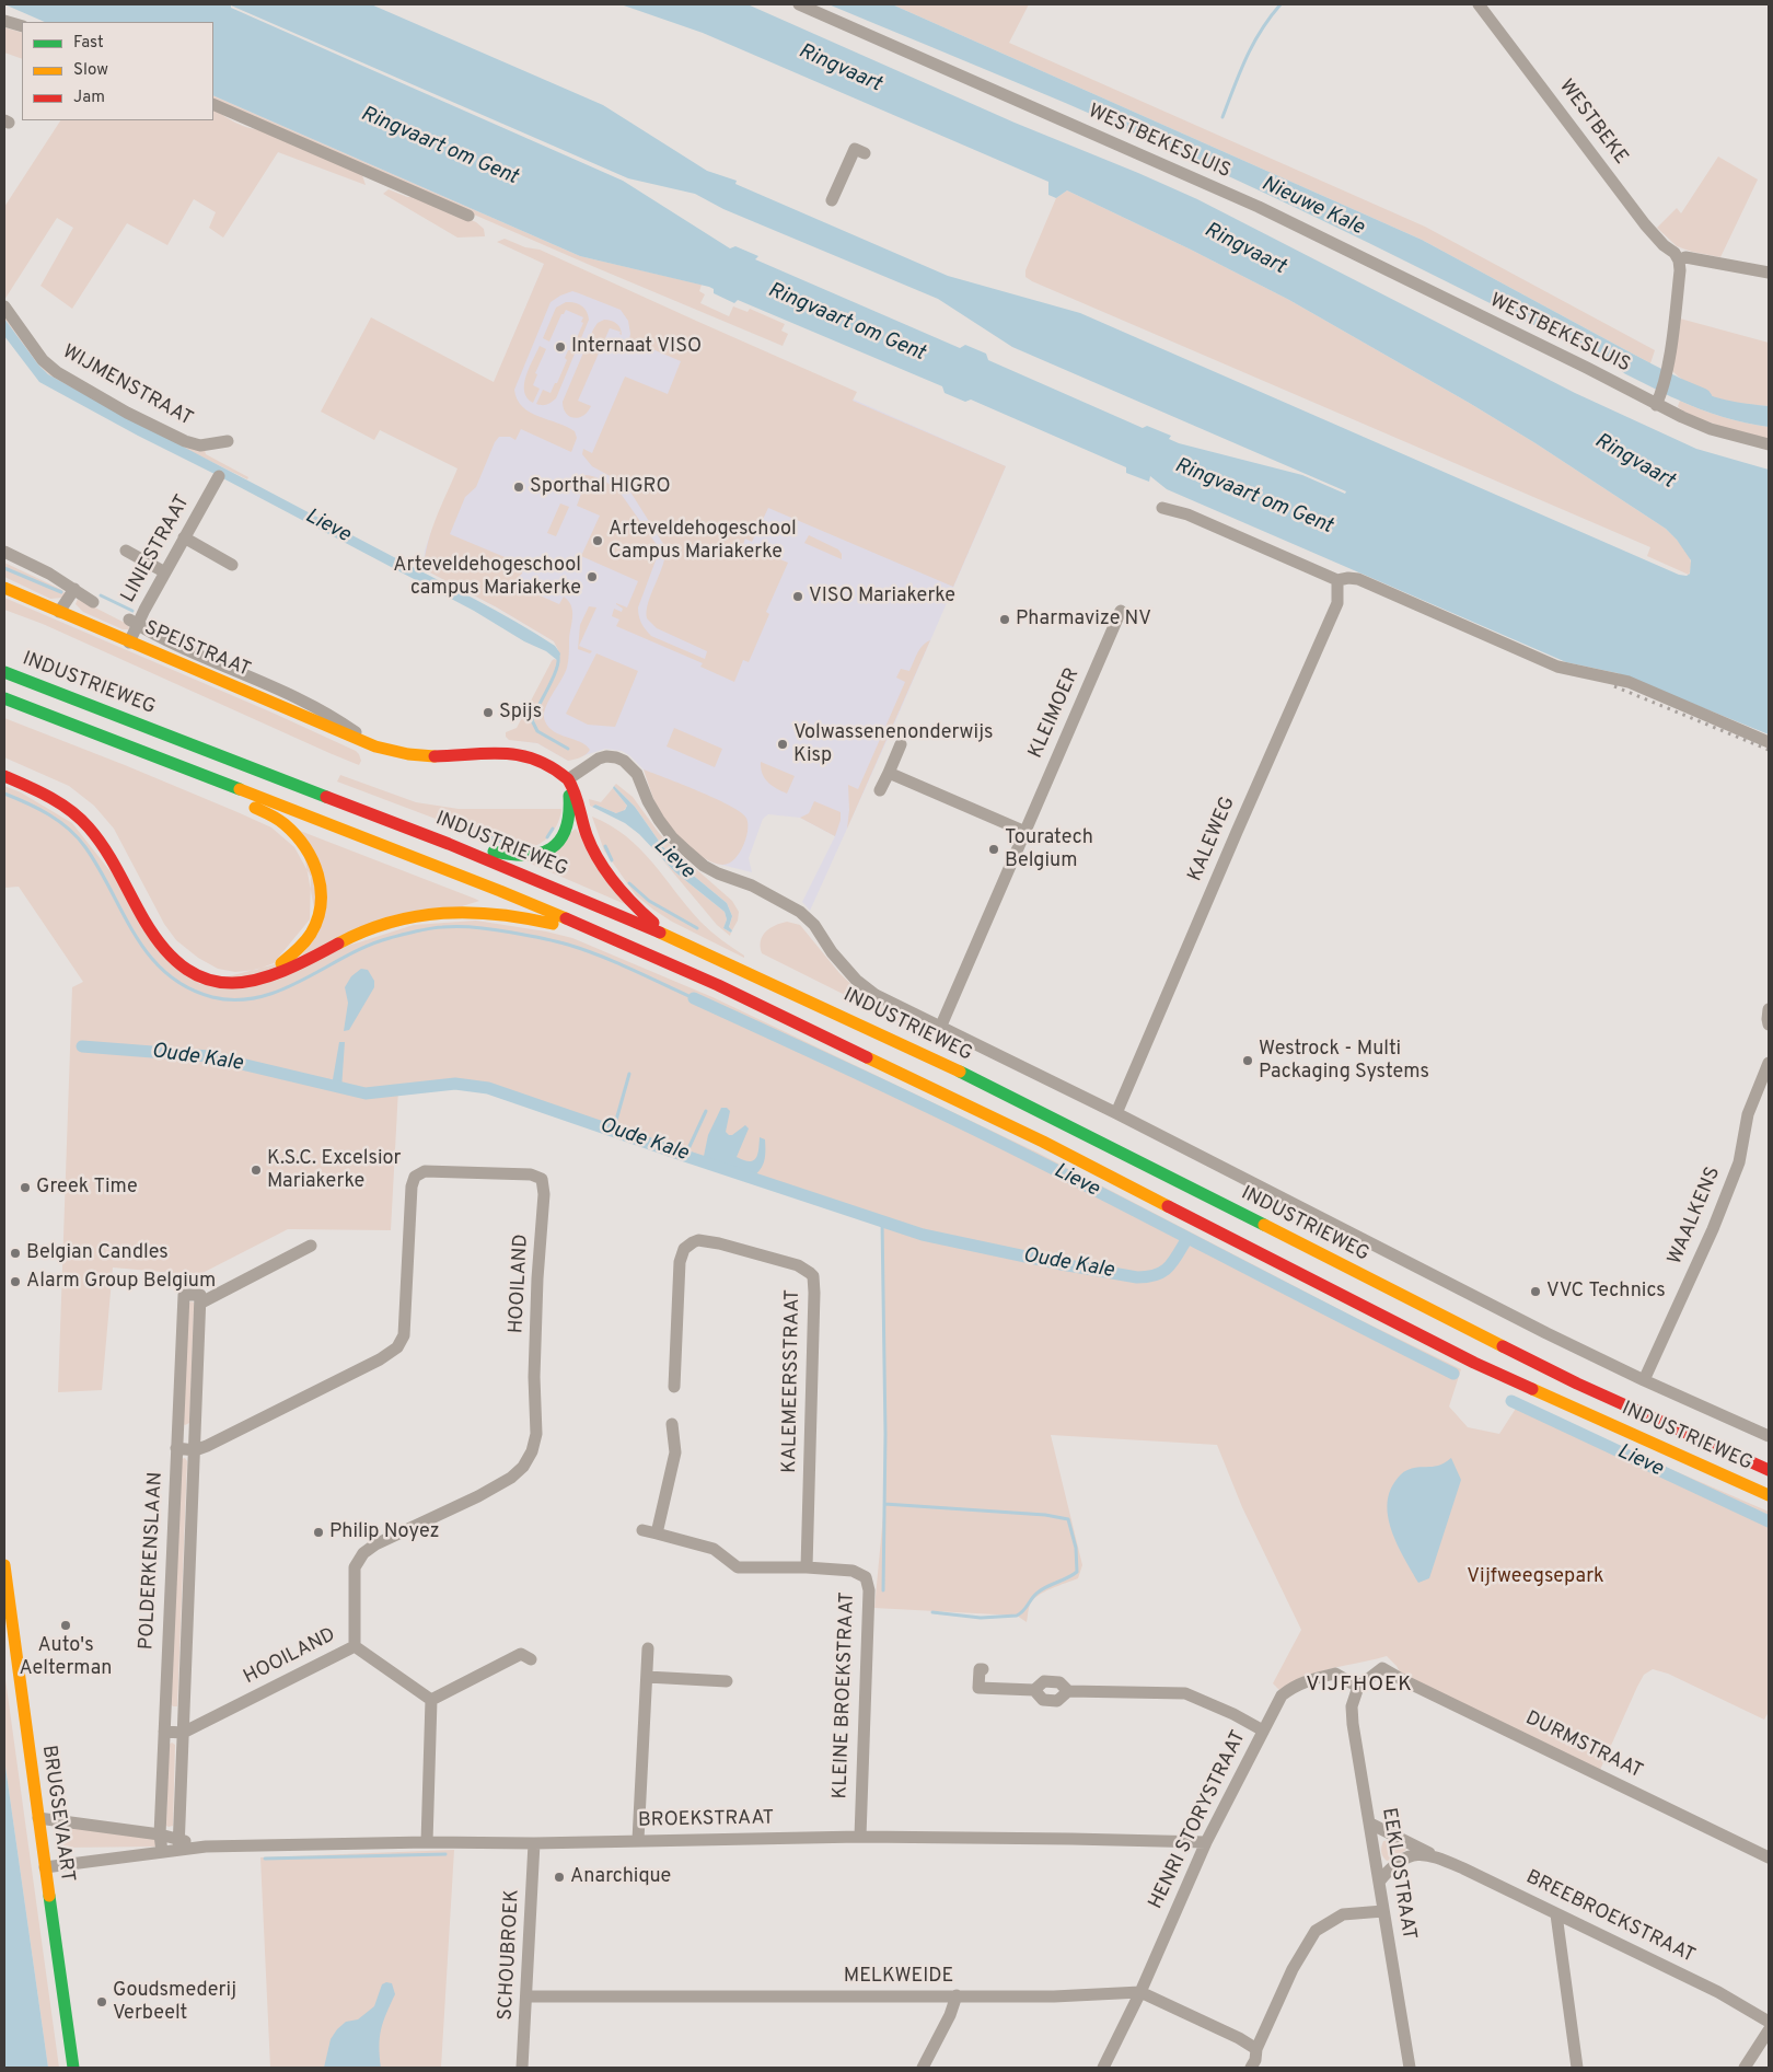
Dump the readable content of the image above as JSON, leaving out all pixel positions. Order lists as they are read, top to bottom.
{
  "streets": {
    "main road": ["SPEISTRAAT", "INDUSTRIEWEG", "BRUGSEVAART"],
    "street": [
      "WESTBEKE",
      "WESTBEKESLUIS",
      "WIJMENSTRAAT",
      "LINIESTRAAT",
      "KLEIMOER",
      "KALEWEG",
      "WAALKENS",
      "HOOILAND",
      "KALEMEERSSTRAAT",
      "POLDERKENSLAAN",
      "KLEINE BROEKSTRAAT",
      "DURMSTRAAT",
      "BROEKSTRAAT",
      "HENRI STORYSTRAAT",
      "EEKLOSTRAAT",
      "BREEBROEKSTRAAT",
      "SCHOUBROEK",
      "MELKWEIDE"
    ]
  },
  "crossings": [
    ["LINIESTRAAT", "SPEISTRAAT"],
    ["SPEISTRAAT", "INDUSTRIEWEG"],
    ["INDUSTRIEWEG", "KLEIMOER"],
    ["INDUSTRIEWEG", "KALEWEG"],
    ["INDUSTRIEWEG", "WAALKENS"],
    ["HOOILAND", "POLDERKENSLAAN"],
    ["KALEMEERSSTRAAT", "KLEINE BROEKSTRAAT"],
    ["POLDERKENSLAAN", "BROEKSTRAAT"],
    ["KLEINE BROEKSTRAAT", "BROEKSTRAAT"],
    ["DURMSTRAAT", "HENRI STORYSTRAAT"],
    ["DURMSTRAAT", "EEKLOSTRAAT"],
    ["BRUGSEVAART", "BROEKSTRAAT"],
    ["BROEKSTRAAT", "HENRI STORYSTRAAT"],
    ["BROEKSTRAAT", "SCHOUBROEK"],
    ["HENRI STORYSTRAAT", "EEKLOSTRAAT"],
    ["HENRI STORYSTRAAT", "MELKWEIDE"],
    ["EEKLOSTRAAT", "BREEBROEKSTRAAT"],
    ["SCHOUBROEK", "MELKWEIDE"]
  ],
  "districts": ["VIJFHOEK"],
  "water": [
    "Ringvaart",
    "Ringvaart om Gent",
    "Nieuwe Kale",
    "Lieve",
    "Oude Kale"
  ],
  "parks": ["Vijfweegsepark"],
  "places": [
    "Internaat VISO",
    "Sporthal HIGRO",
    "Arteveldehogeschool Campus Mariakerke",
    "Arteveldehogeschool campus Mariakerke",
    "VISO Mariakerke",
    "Pharmavize NV",
    "Spijs",
    "Volwassenenonderwijs Kisp",
    "Touratech Belgium",
    "Westrock - Multi Packaging Systems",
    "K.S.C. Excelsior Mariakerke",
    "Greek Time",
    "Belgian Candles",
    "Alarm Group Belgium",
    "VVC Technics",
    "Philip Noyez",
    "Auto's Aelterman",
    "Anarchique",
    "Goudsmederij Verbeelt"
  ],
  "legend": ["Fast", "Slow", "Jam"]
}
